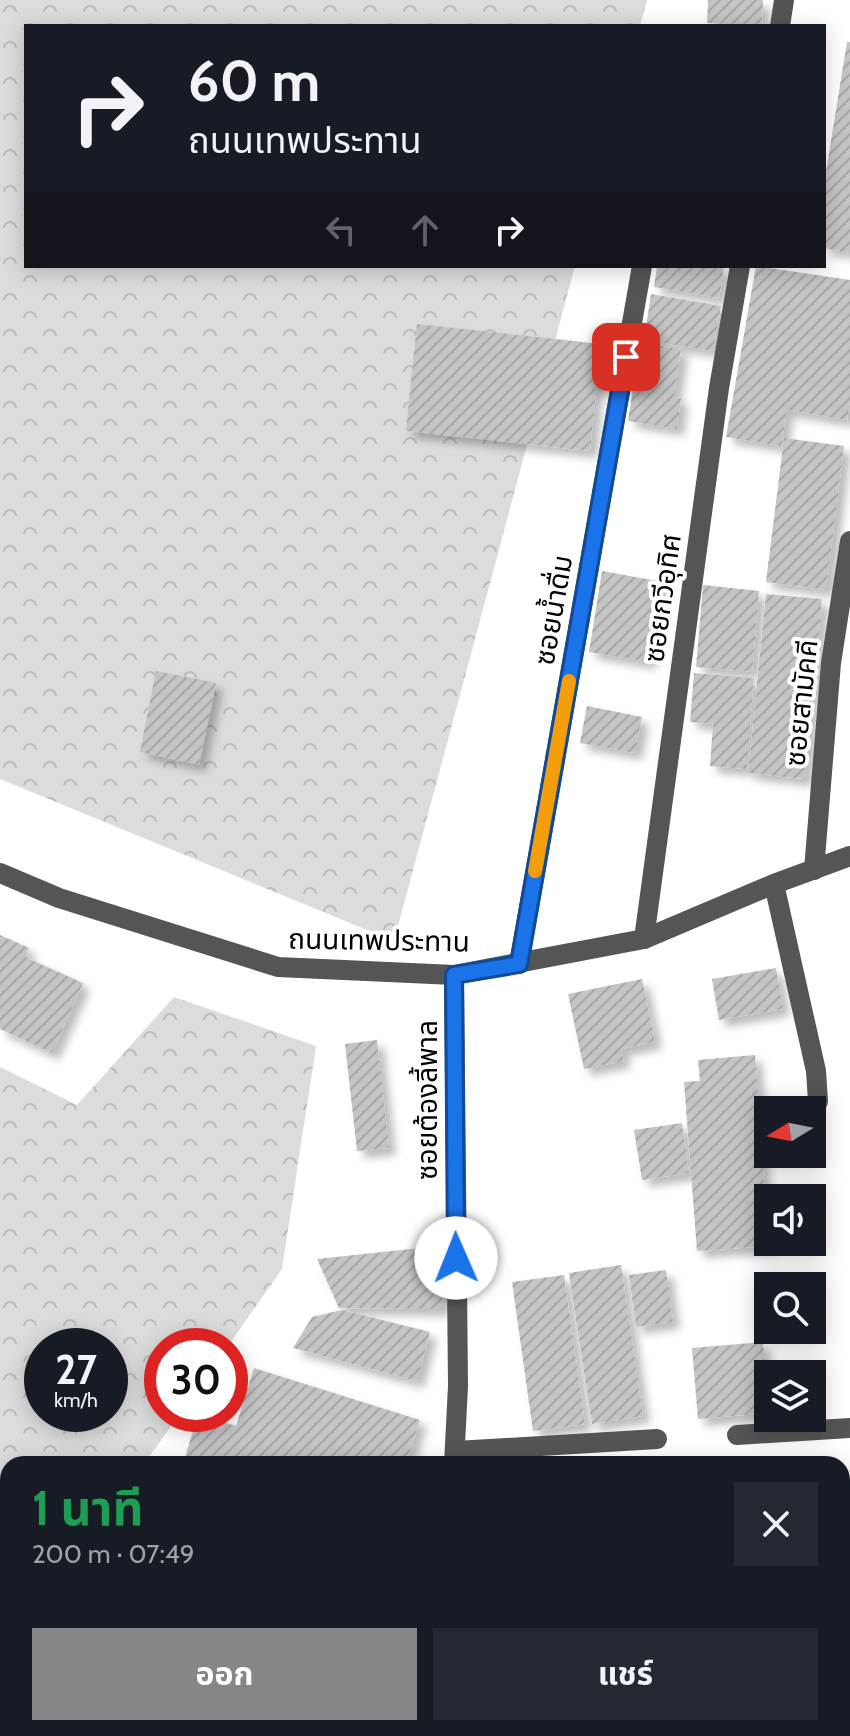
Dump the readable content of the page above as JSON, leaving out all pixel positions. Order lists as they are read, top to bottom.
{
  "streets": {
    "street": [
      "ซอยกวีอุทิศ",
      "ซอยน้ำดื่ม",
      "ซอยสามัคคี",
      "ถนนเทพประทาน",
      "ซอยต้องลี้พาล"
    ]
  },
  "crossings": [
    ["ซอยกวีอุทิศ", "ถนนเทพประทาน"],
    ["ซอยน้ำดื่ม", "ถนนเทพประทาน"],
    ["ซอยสามัคคี", "ถนนเทพประทาน"],
    ["ถนนเทพประทาน", "ซอยต้องลี้พาล"]
  ],
  "north": "left",
  "page": {
    "turn": ["60 m", "ถนนเทพประทาน"],
    "speed": "27 km/h",
    "limit": "30",
    "heading": ["1 นาที", "200 m · 07:49"],
    "buttons": ["ออก", "แชร์"]
  }
}
